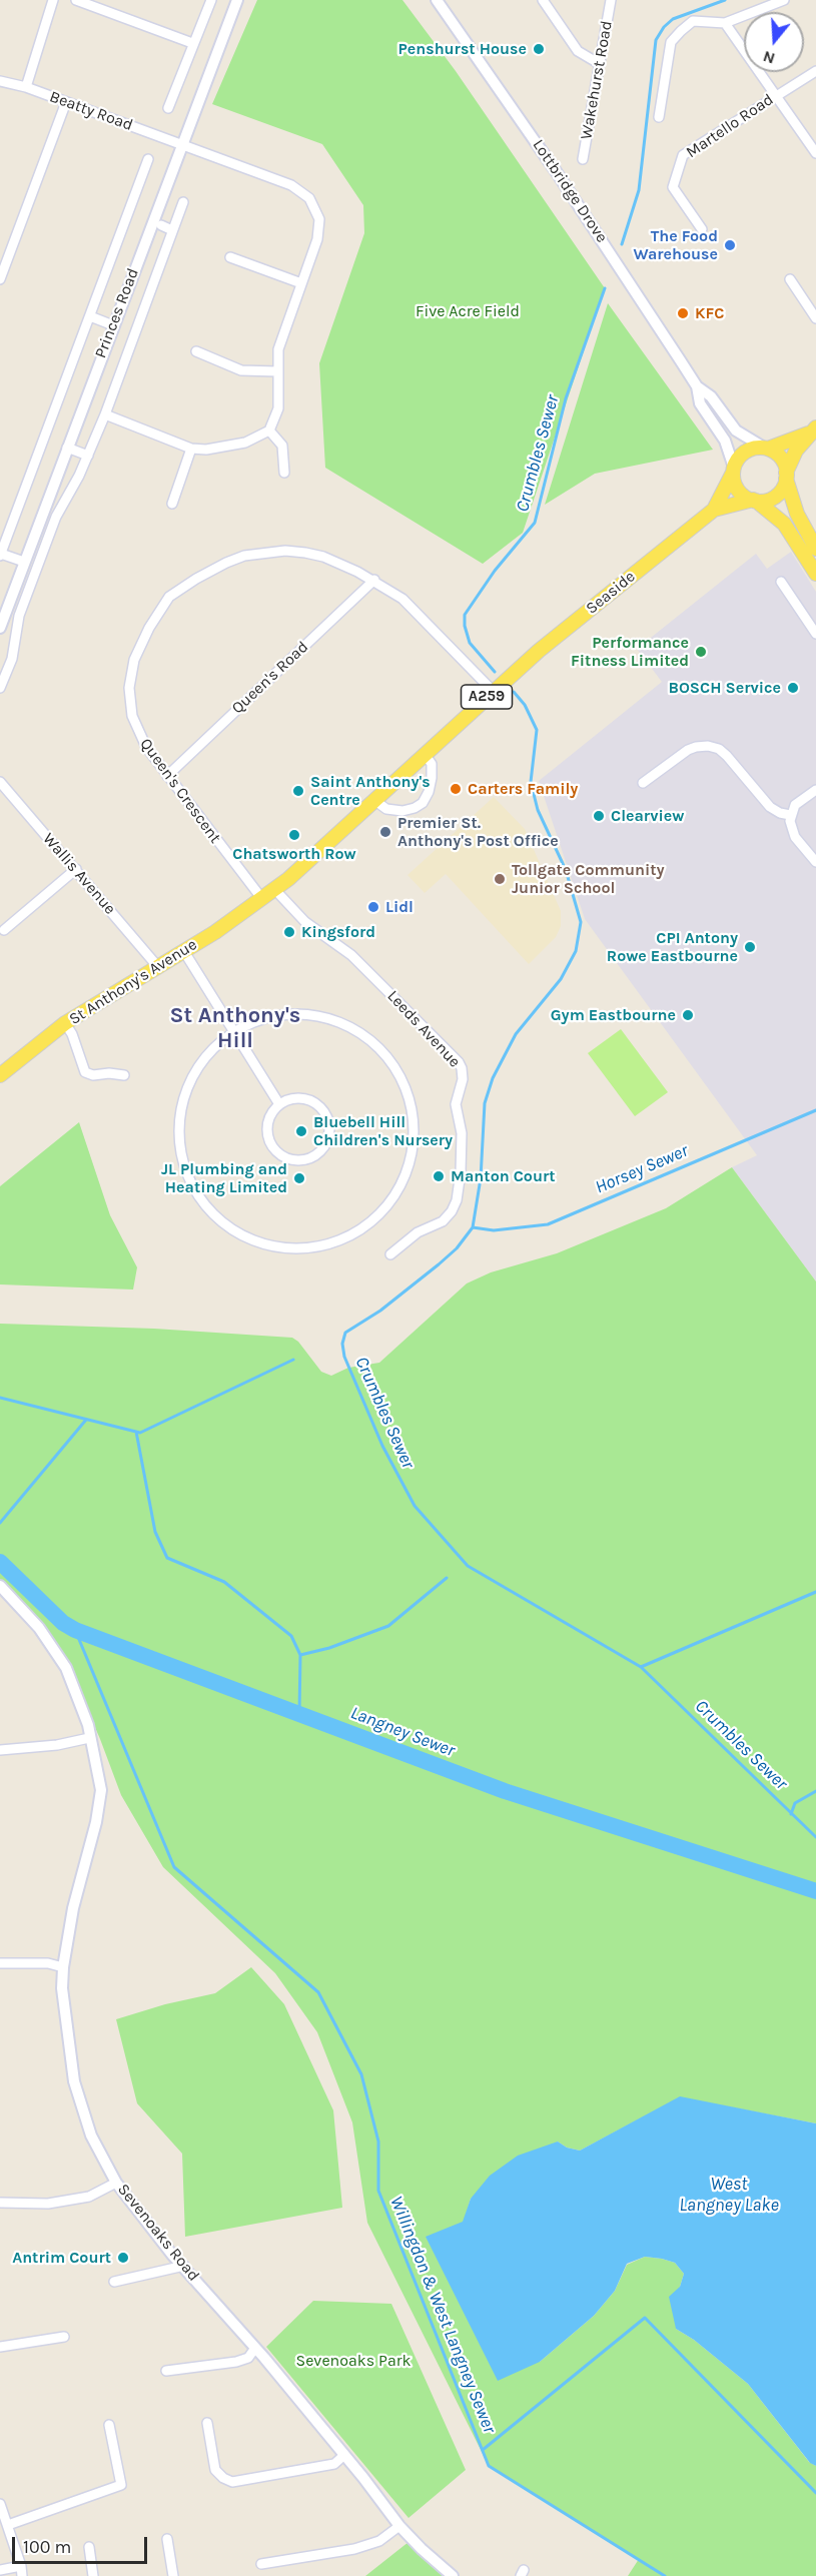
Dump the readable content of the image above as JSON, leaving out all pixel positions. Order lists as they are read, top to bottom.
{
  "streets": {
    "main road": ["Seaside", "A259", "St Anthony's Avenue"],
    "street": [
      "Wakehurst Road",
      "Beatty Road",
      "Martello Road",
      "Lottbridge Drove",
      "Princes Road",
      "Queen's Road",
      "Queen's Crescent",
      "Wallis Avenue",
      "Leeds Avenue",
      "Sevenoaks Road"
    ]
  },
  "crossings": [
    ["Beatty Road", "Princes Road"],
    ["Lottbridge Drove", "Seaside"],
    ["Seaside", "Queen's Crescent"],
    ["Seaside", "St Anthony's Avenue"],
    ["Seaside", "Leeds Avenue"],
    ["Queen's Road", "Queen's Crescent"],
    ["Queen's Crescent", "St Anthony's Avenue"],
    ["Queen's Crescent", "Leeds Avenue"],
    ["Wallis Avenue", "St Anthony's Avenue"],
    ["St Anthony's Avenue", "Leeds Avenue"]
  ],
  "districts": ["St Anthony's Hill"],
  "water": [
    "Crumbles Sewer",
    "Horsey Sewer",
    "Langney Sewer",
    "West Langney Lake",
    "Willingdon & West Langney Sewer"
  ],
  "parks": ["Five Acre Field", "Sevenoaks Park"],
  "places": [
    "Penshurst House",
    "The Food Warehouse",
    "KFC",
    "Performance Fitness Limited",
    "BOSCH Service",
    "Carters Family",
    "Saint Anthony's Centre",
    "Clearview",
    "Premier St. Anthony's Post Office",
    "Chatsworth Row",
    "Tollgate Community Junior School",
    "Lidl",
    "Kingsford",
    "CPI Antony Rowe Eastbourne",
    "Gym Eastbourne",
    "Bluebell Hill Children's Nursery",
    "Manton Court",
    "JL Plumbing and Heating Limited",
    "Antrim Court"
  ],
  "scale_bar": "100 m",
  "north": "bottom"
}
